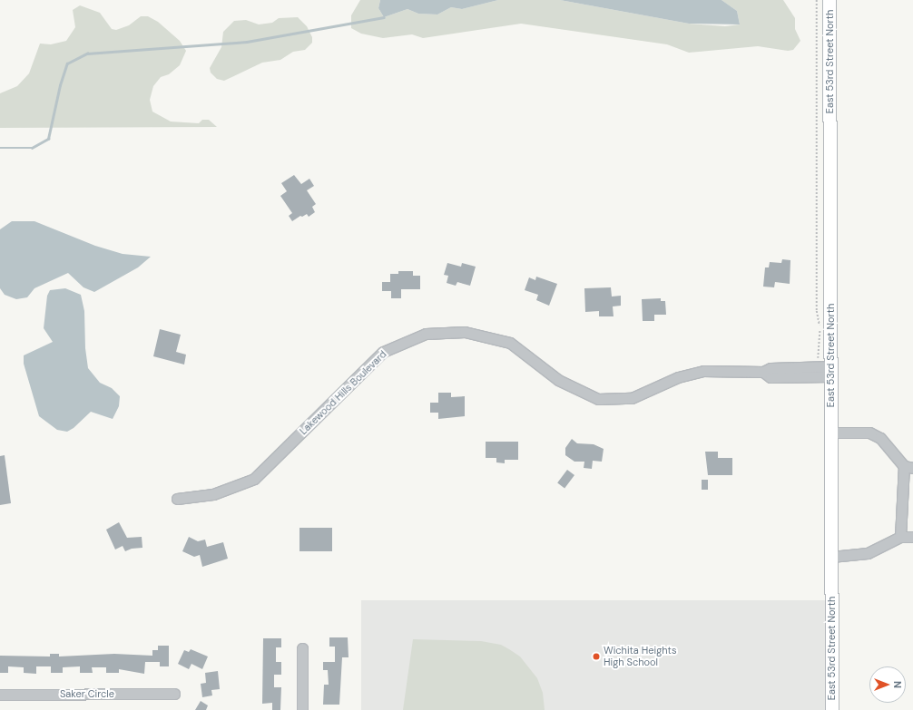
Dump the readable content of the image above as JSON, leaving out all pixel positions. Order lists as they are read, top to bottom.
{
  "streets": {
    "main road": ["East 53rd Street North"],
    "street": ["Lakewood Hills Boulevard", "Saker Circle"]
  },
  "crossings": [
    ["East 53rd Street North", "Lakewood Hills Boulevard"]
  ],
  "places": ["Wichita Heights High School"],
  "north": "right"
}
